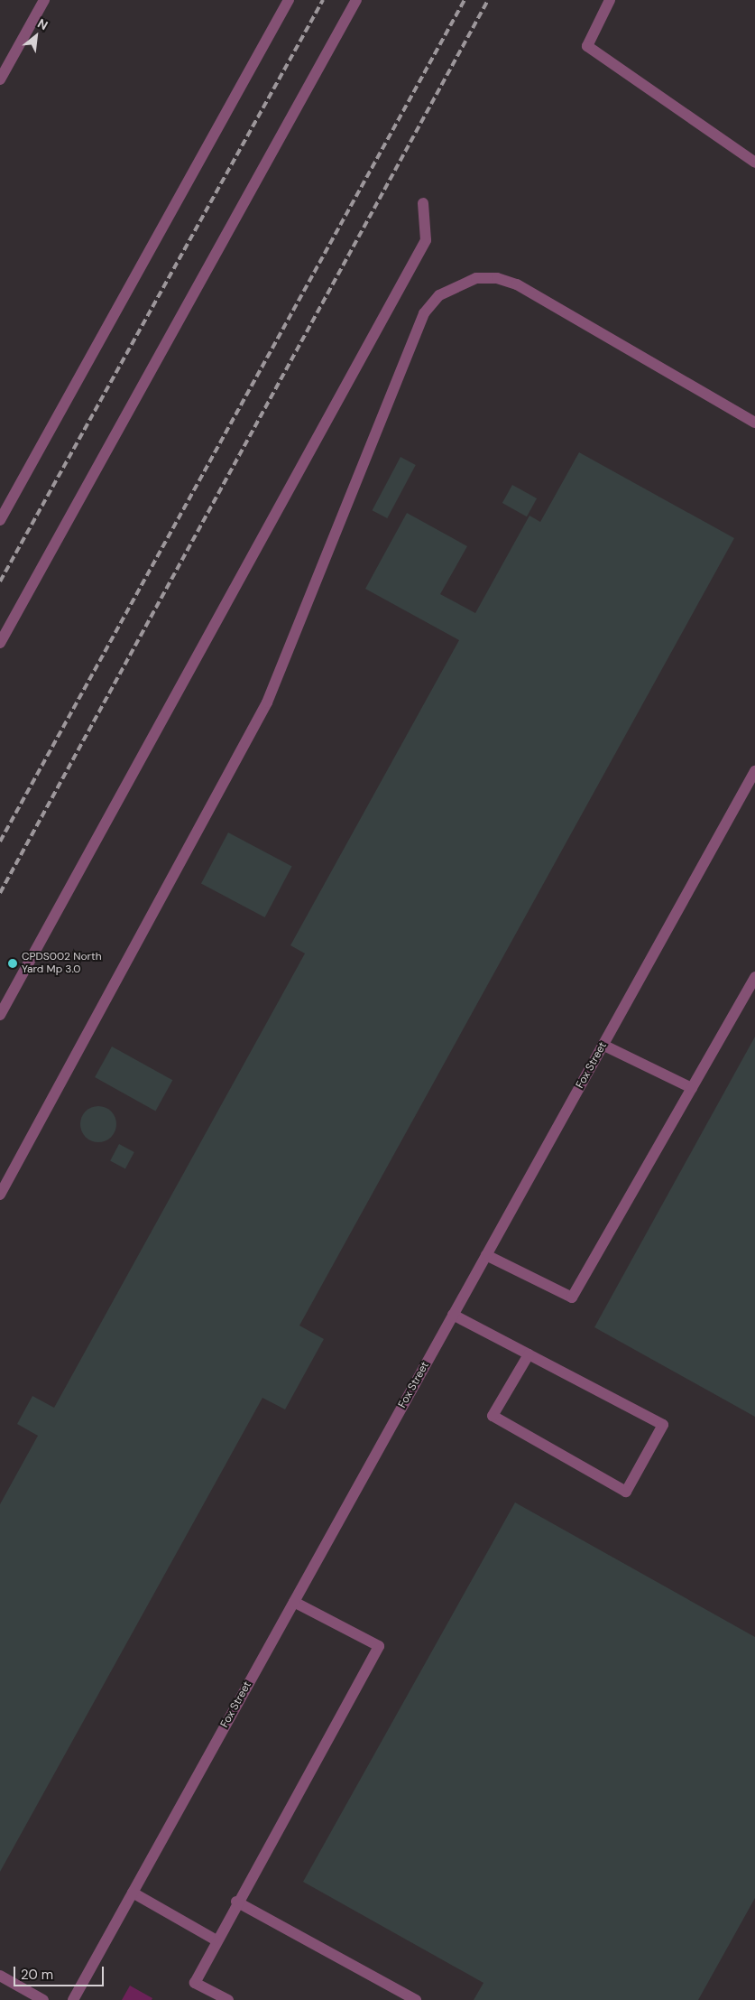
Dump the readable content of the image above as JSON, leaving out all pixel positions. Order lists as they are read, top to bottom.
{
  "streets": {
    "street": ["Fox Street"]
  },
  "places": ["CPDS002 North Yard Mp 3.0"],
  "scale_bar": "20 m",
  "north": "top right"
}
